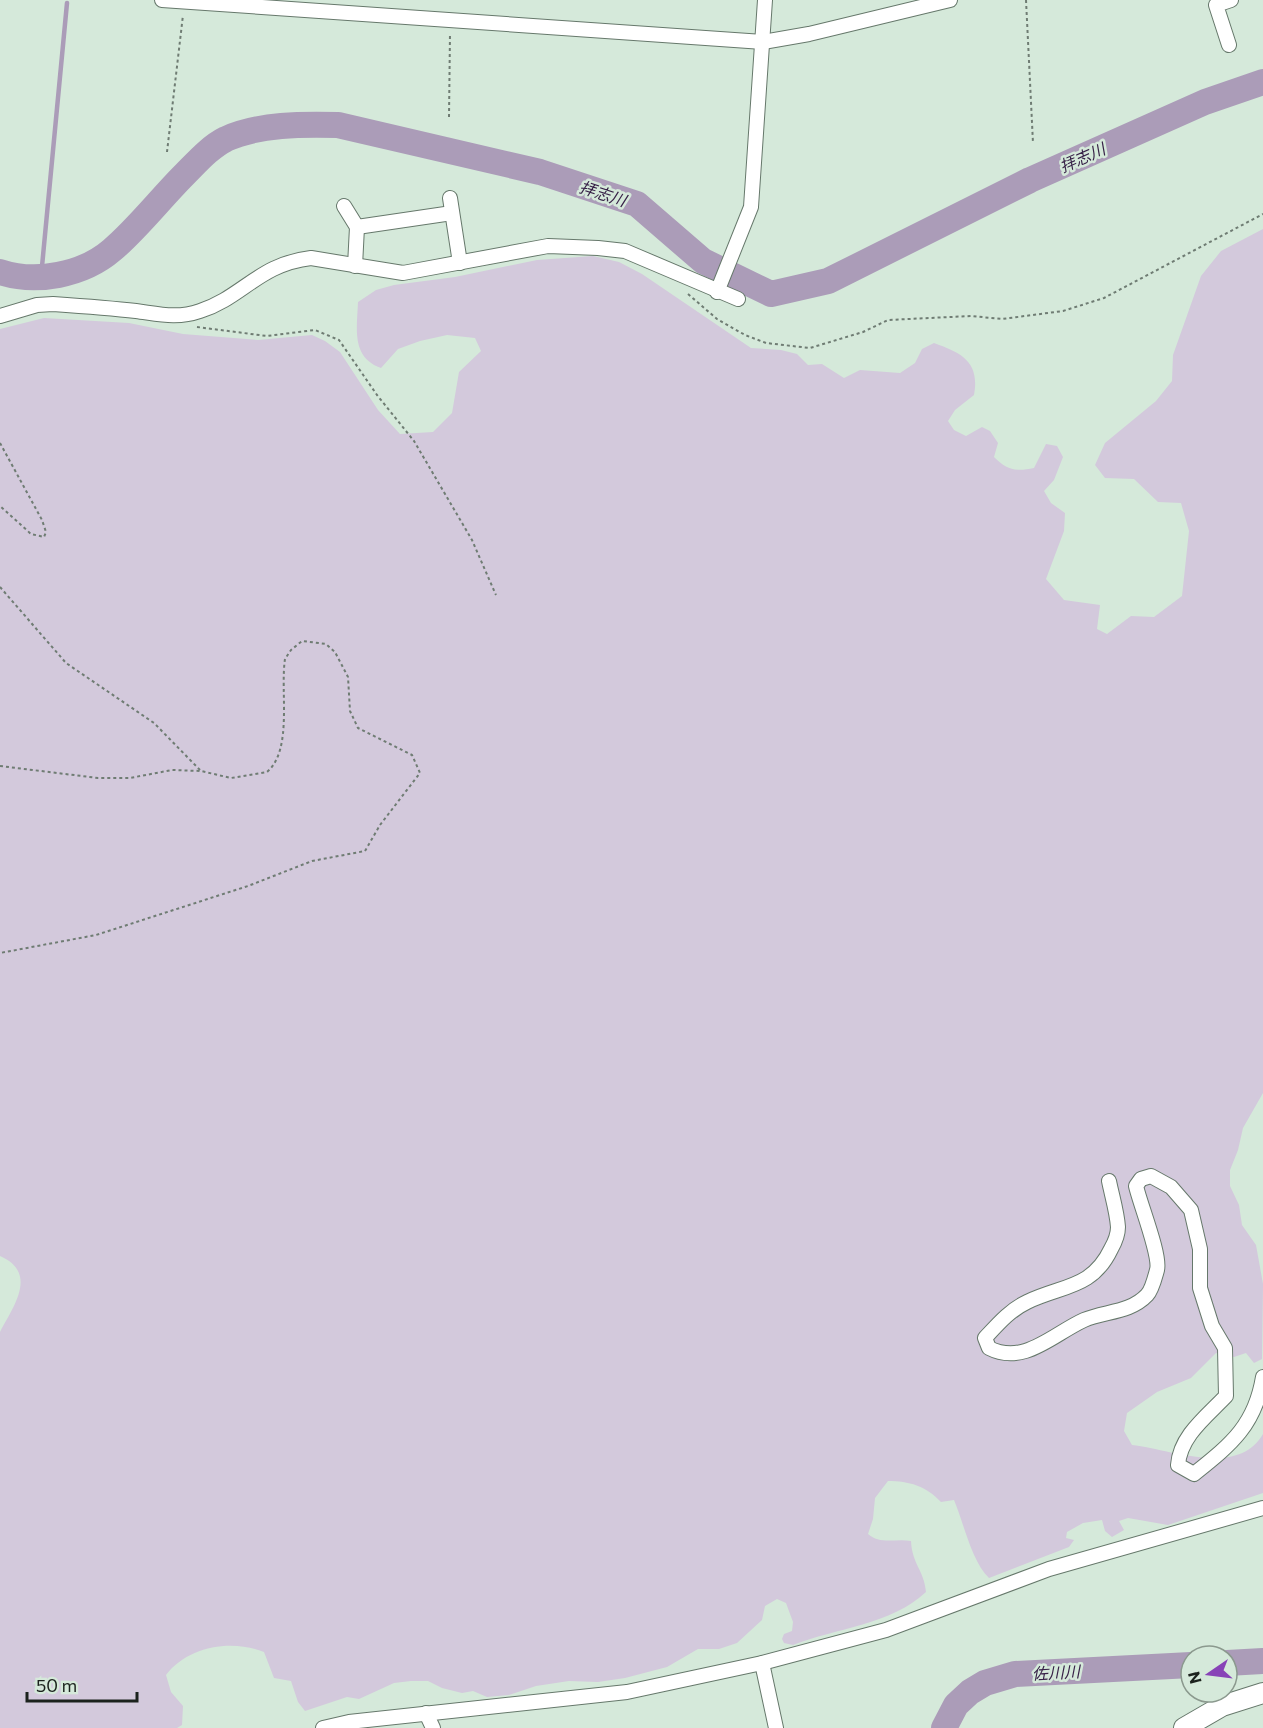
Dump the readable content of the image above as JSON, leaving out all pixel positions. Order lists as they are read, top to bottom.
{
  "water": ["拝志川", "佐川川"],
  "scale_bar": "50 m",
  "north": "left"
}
